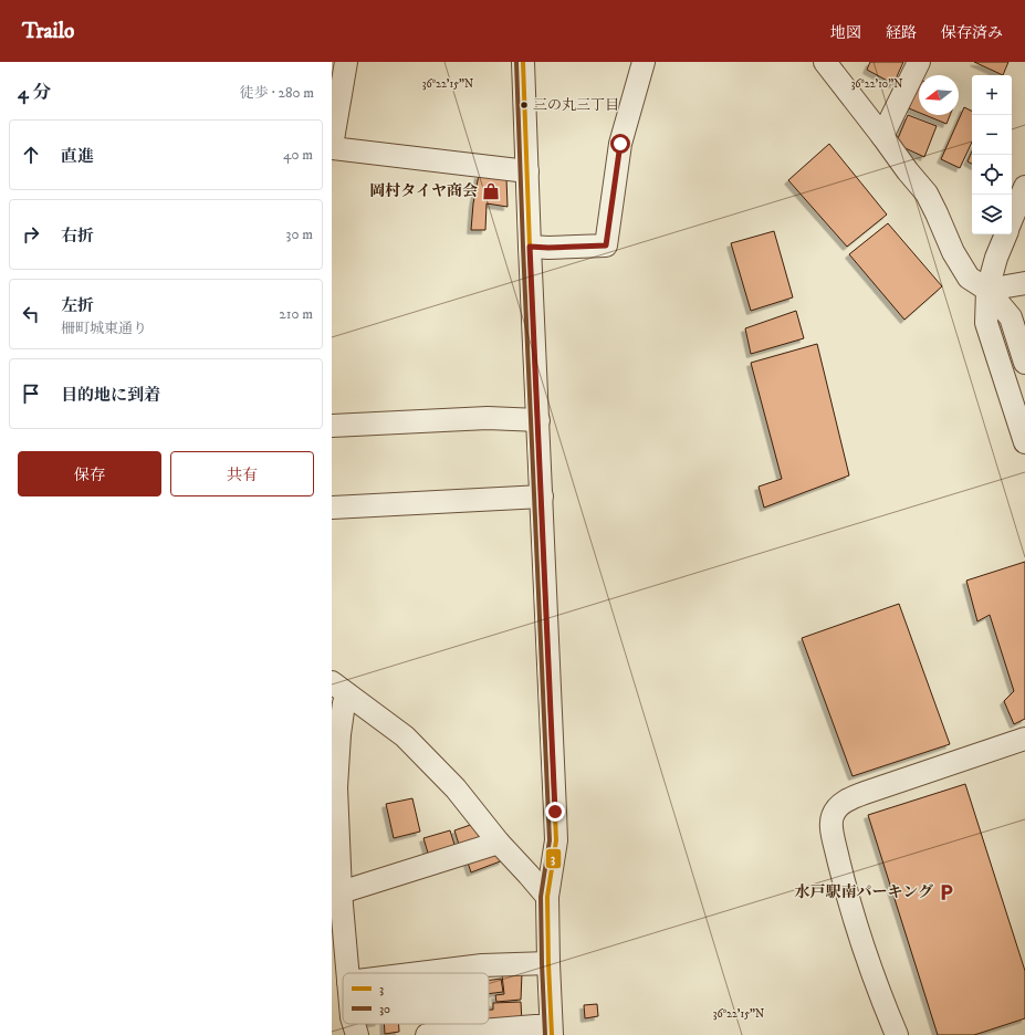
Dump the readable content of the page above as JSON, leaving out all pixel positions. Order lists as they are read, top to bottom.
{
  "places": {
    "other": ["三の丸三丁目"],
    "shop": ["岡村タイヤ商会"],
    "parking": ["水戸駅南パーキング"]
  },
  "lines": ["transit line 3", "transit line 30"],
  "legend": ["3", "30"],
  "north": "left",
  "page": {
    "header": "Trailo",
    "nav": ["地図", "経路", "保存済み"],
    "heading": ["4 分", "徒歩 · 280 m"],
    "map_buttons": ["+", "−"],
    "list": [
      ["直進", "40 m"],
      ["右折", "30 m"],
      ["左折", "柵町城東通り", "210 m"],
      "目的地に到着"
    ],
    "buttons": ["保存", "共有"]
  },
  "coordinates": ["36°22'15\"N", "36°22'10\"N"]
}
